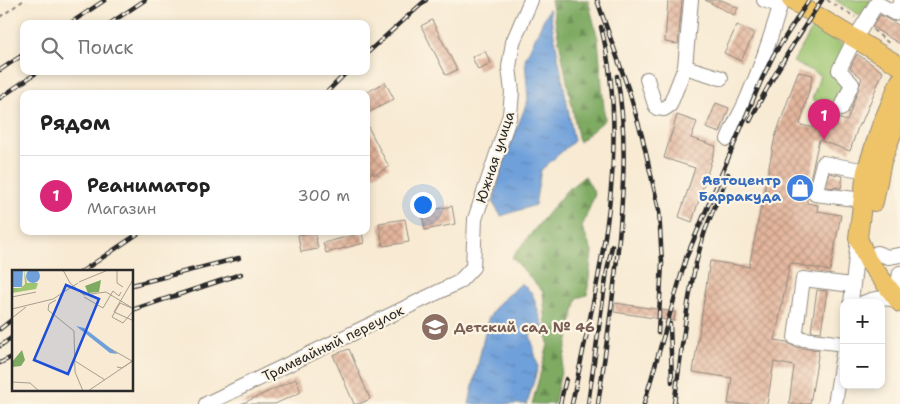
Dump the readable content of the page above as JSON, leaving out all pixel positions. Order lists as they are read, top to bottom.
{
  "streets": {
    "street": ["Южная улица", "Трамвайный переулок"]
  },
  "crossings": [
    ["Южная улица", "Трамвайный переулок"]
  ],
  "places": {
    "shop": ["Автоцентр Барракуда"],
    "school or university": ["Детский сад № 46"]
  },
  "page": {
    "search": "Поиск",
    "heading": "Рядом",
    "pins": "1",
    "list": [
      {
        "mark": "1",
        "name": "Реаниматор",
        "note": "Магазин",
        "value": "300 m"
      }
    ],
    "map_buttons": ["+", "−"]
  }
}
